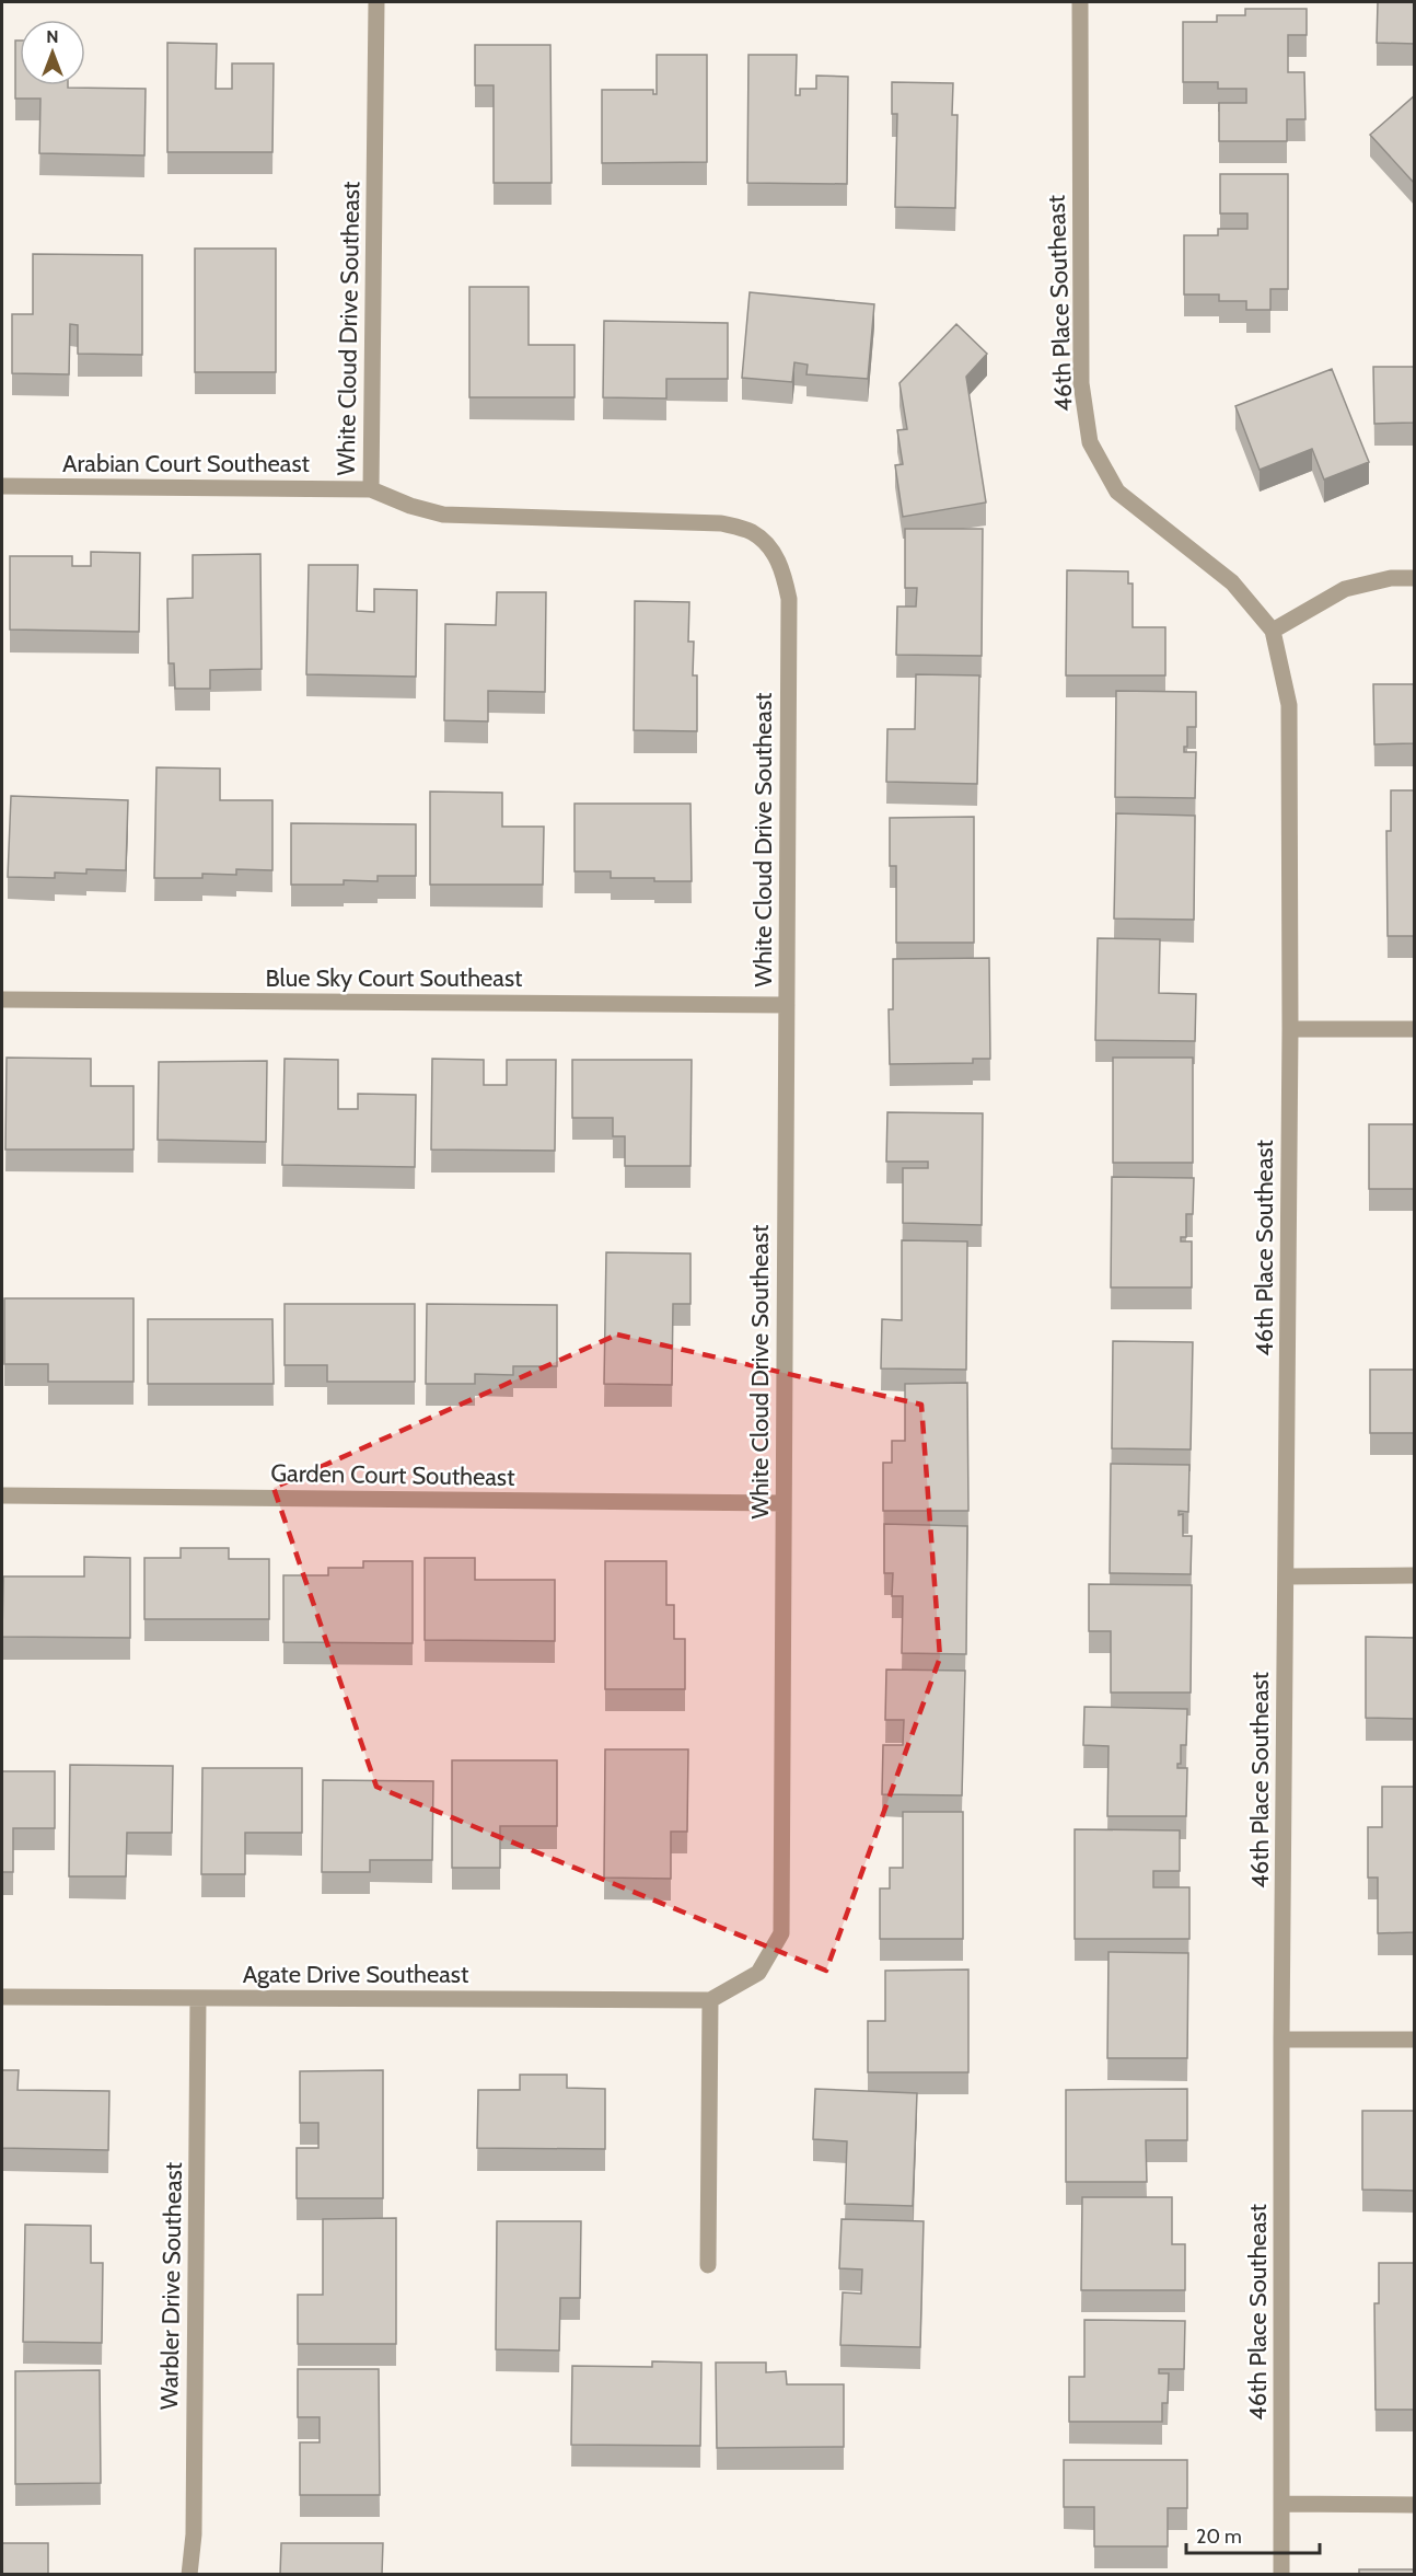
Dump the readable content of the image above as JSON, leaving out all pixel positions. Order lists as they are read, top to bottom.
{
  "streets": {
    "street": [
      "46th Place Southeast",
      "White Cloud Drive Southeast",
      "Arabian Court Southeast",
      "Blue Sky Court Southeast",
      "Garden Court Southeast",
      "Agate Drive Southeast",
      "Warbler Drive Southeast"
    ]
  },
  "crossings": [
    ["White Cloud Drive Southeast", "Arabian Court Southeast"],
    ["White Cloud Drive Southeast", "Blue Sky Court Southeast"],
    ["White Cloud Drive Southeast", "Garden Court Southeast"],
    ["White Cloud Drive Southeast", "Agate Drive Southeast"],
    ["Agate Drive Southeast", "Warbler Drive Southeast"]
  ],
  "scale_bar": "20 m",
  "north": "top"
}
